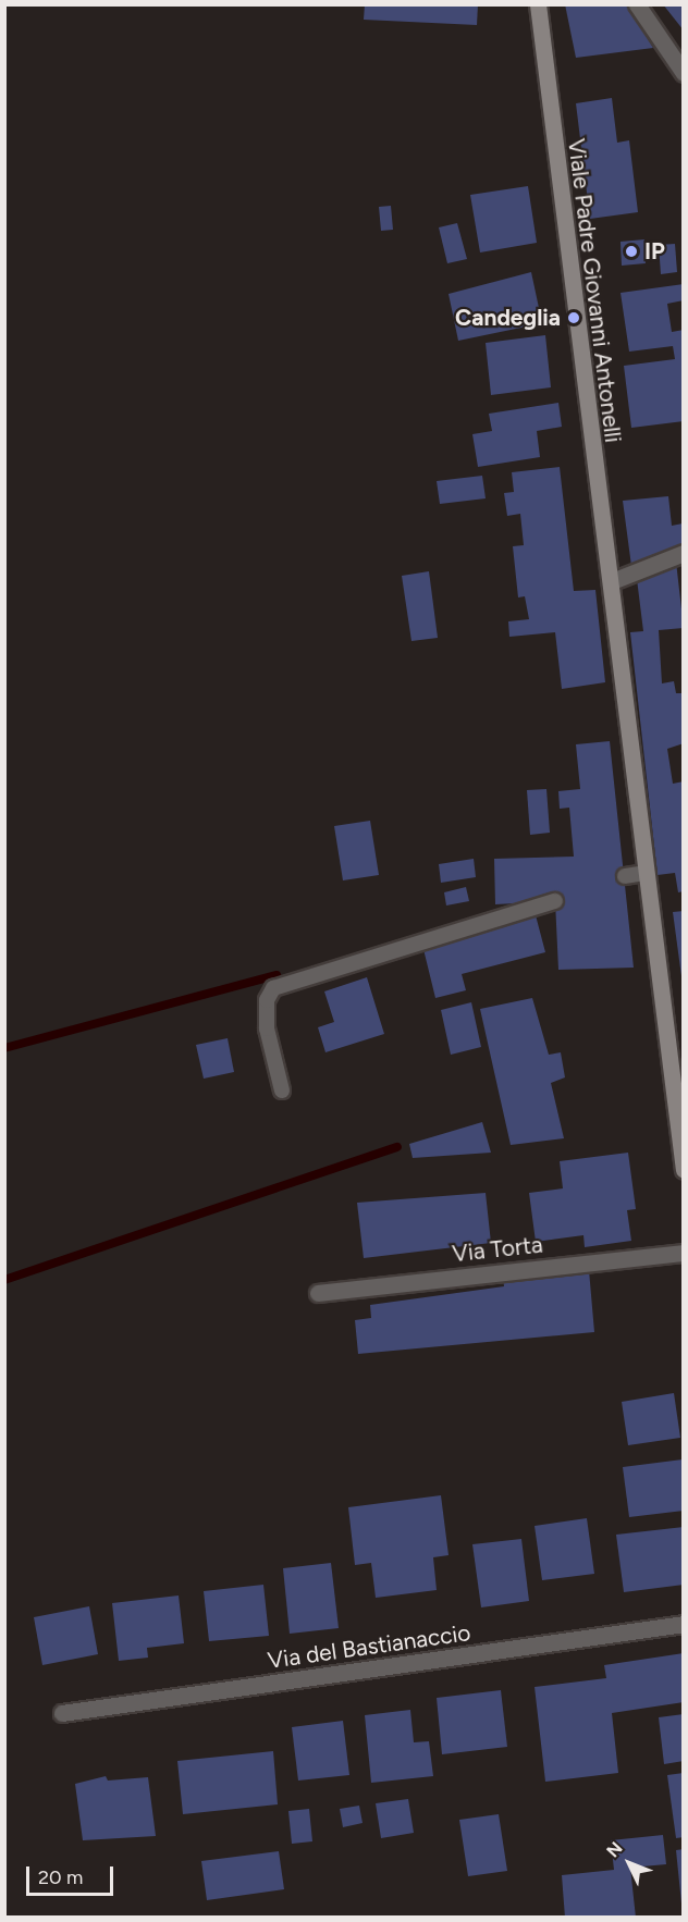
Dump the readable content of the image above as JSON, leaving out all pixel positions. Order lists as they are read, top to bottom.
{
  "streets": {
    "main road": ["Viale Padre Giovanni Antonelli"],
    "street": ["Via Torta", "Via del Bastianaccio"]
  },
  "places": ["IP", "Candeglia"],
  "scale_bar": "20 m",
  "north": "top left"
}
